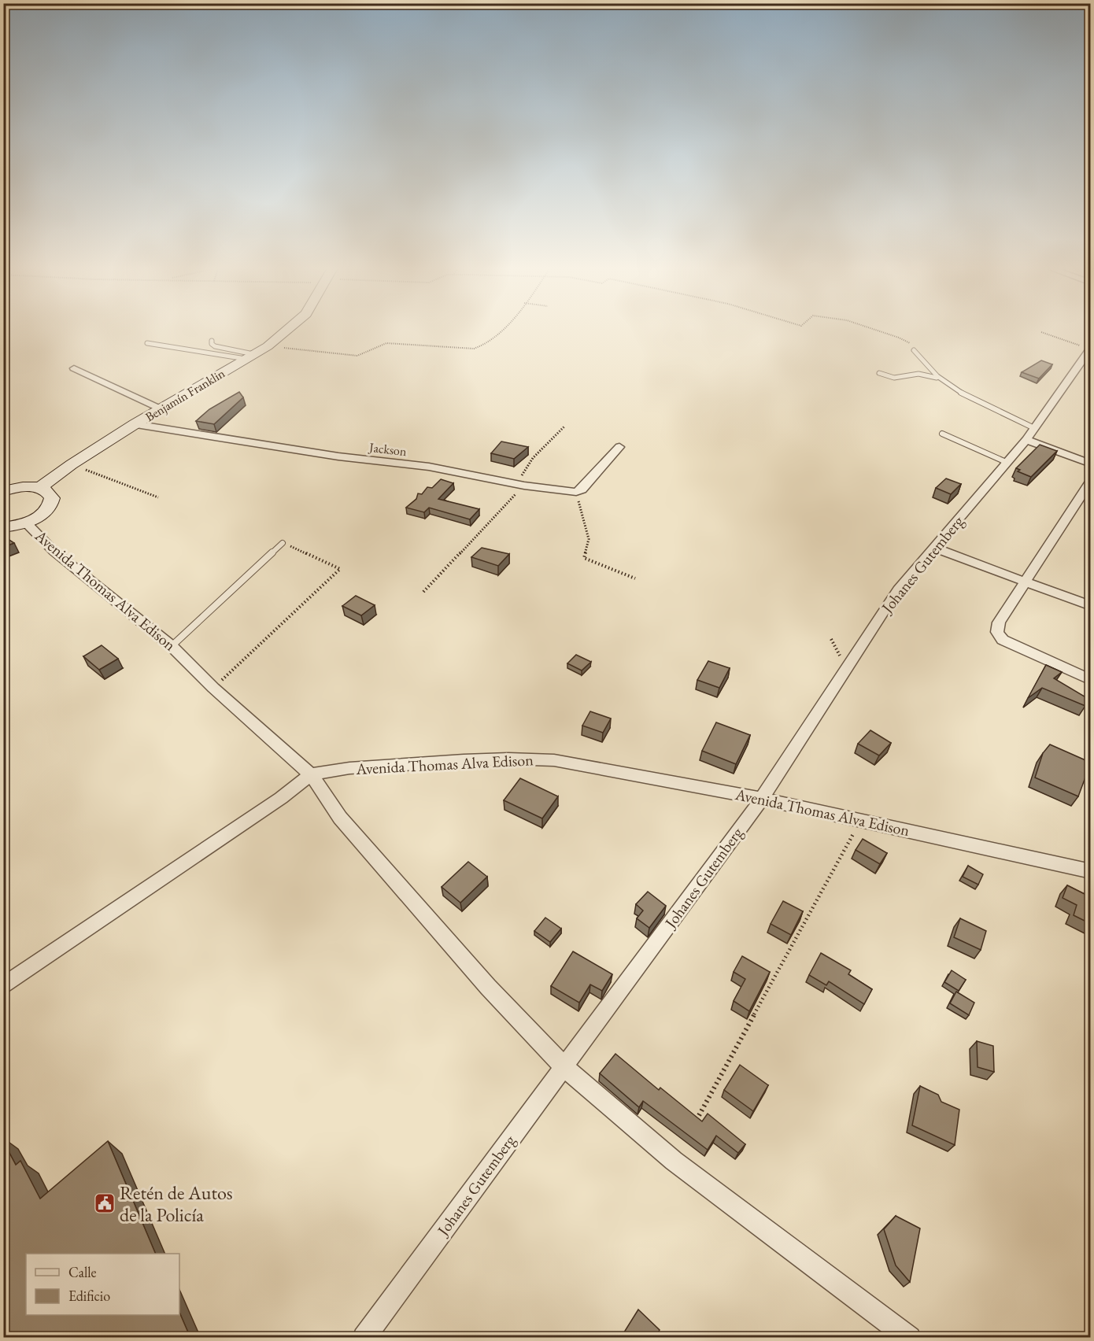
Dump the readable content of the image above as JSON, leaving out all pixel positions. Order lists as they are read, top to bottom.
{
  "streets": {
    "street": [
      "Benjamín Franklin",
      "Jackson",
      "Johanes Gutemberg",
      "Avenida Thomas Alva Edison"
    ]
  },
  "crossings": [
    ["Benjamín Franklin", "Jackson"],
    ["Benjamín Franklin", "Avenida Thomas Alva Edison"],
    ["Johanes Gutemberg", "Avenida Thomas Alva Edison"]
  ],
  "places": {
    "public building": ["Retén de Autos de la Policía"]
  },
  "legend": ["Calle", "Edificio"]
}
